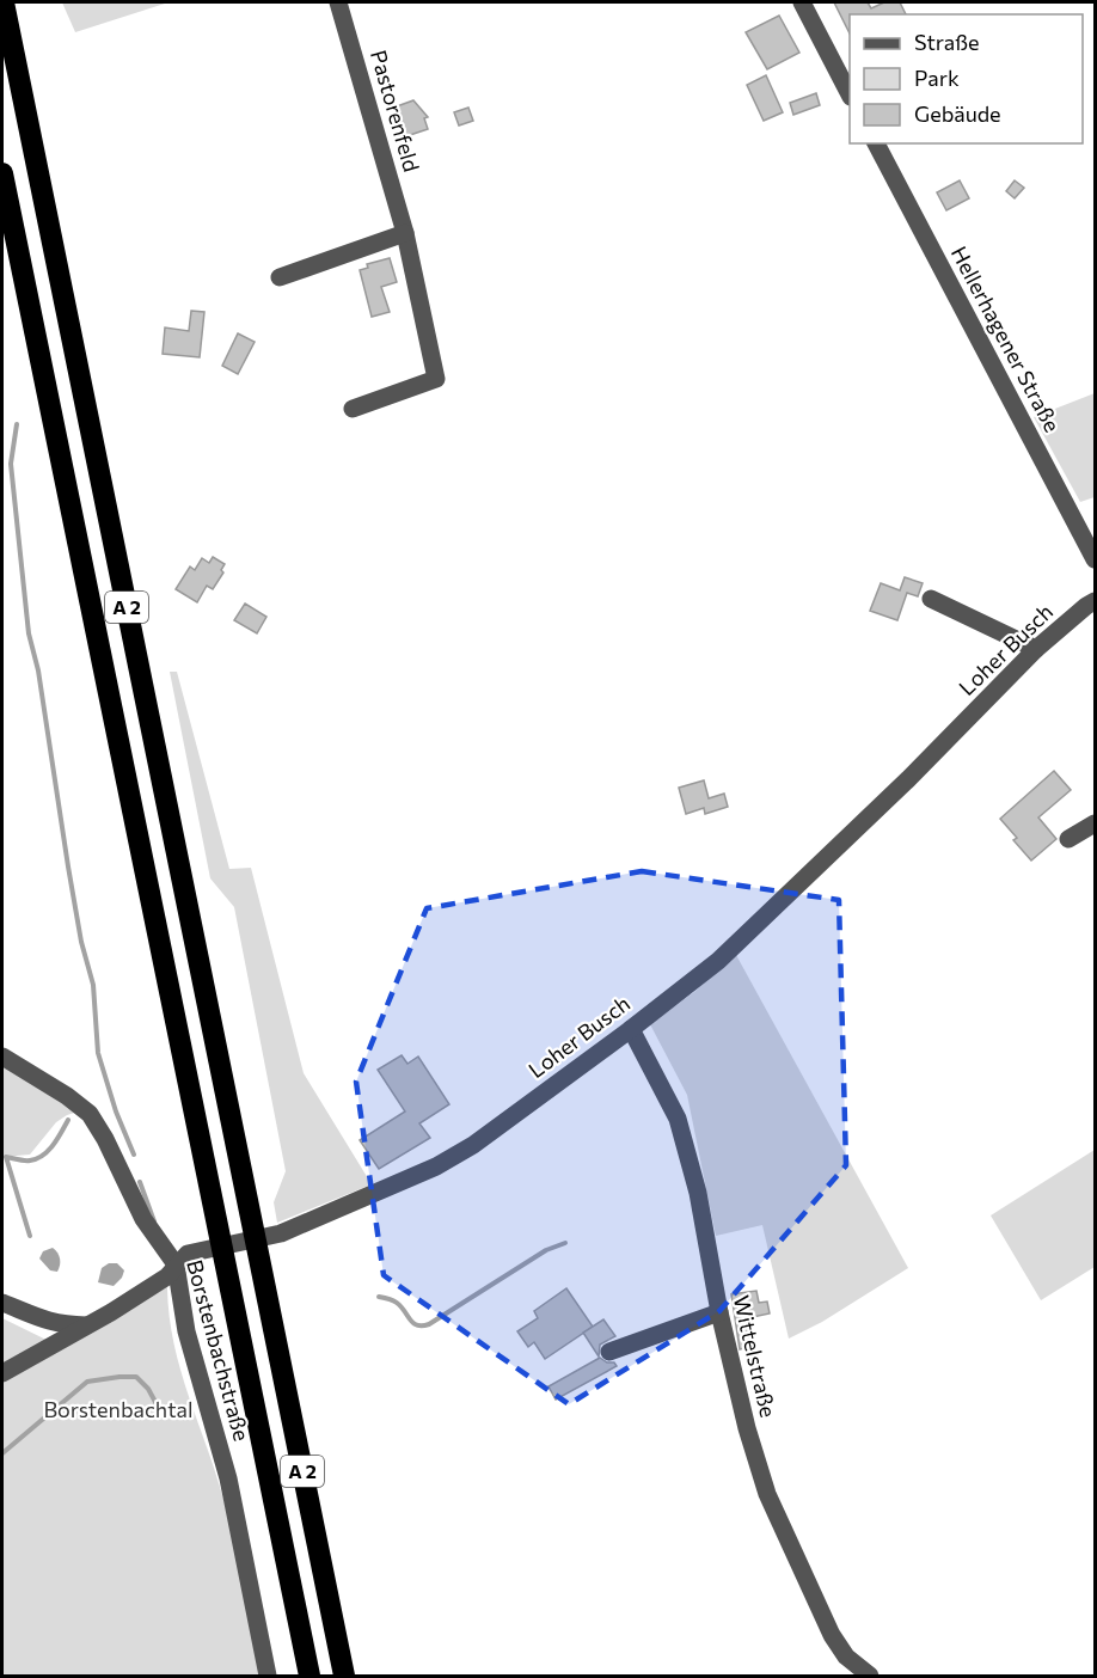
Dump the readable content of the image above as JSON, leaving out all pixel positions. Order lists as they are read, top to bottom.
{
  "streets": {
    "highway": ["A 2"],
    "street": [
      "Pastorenfeld",
      "Hellerhagener Straße",
      "Loher Busch",
      "Borstenbachstraße",
      "Wittelstraße"
    ]
  },
  "crossings": [
    ["Loher Busch", "Borstenbachstraße"],
    ["Loher Busch", "Wittelstraße"]
  ],
  "parks": ["Borstenbachtal"],
  "legend": ["Straße", "Park", "Gebäude"]
}
